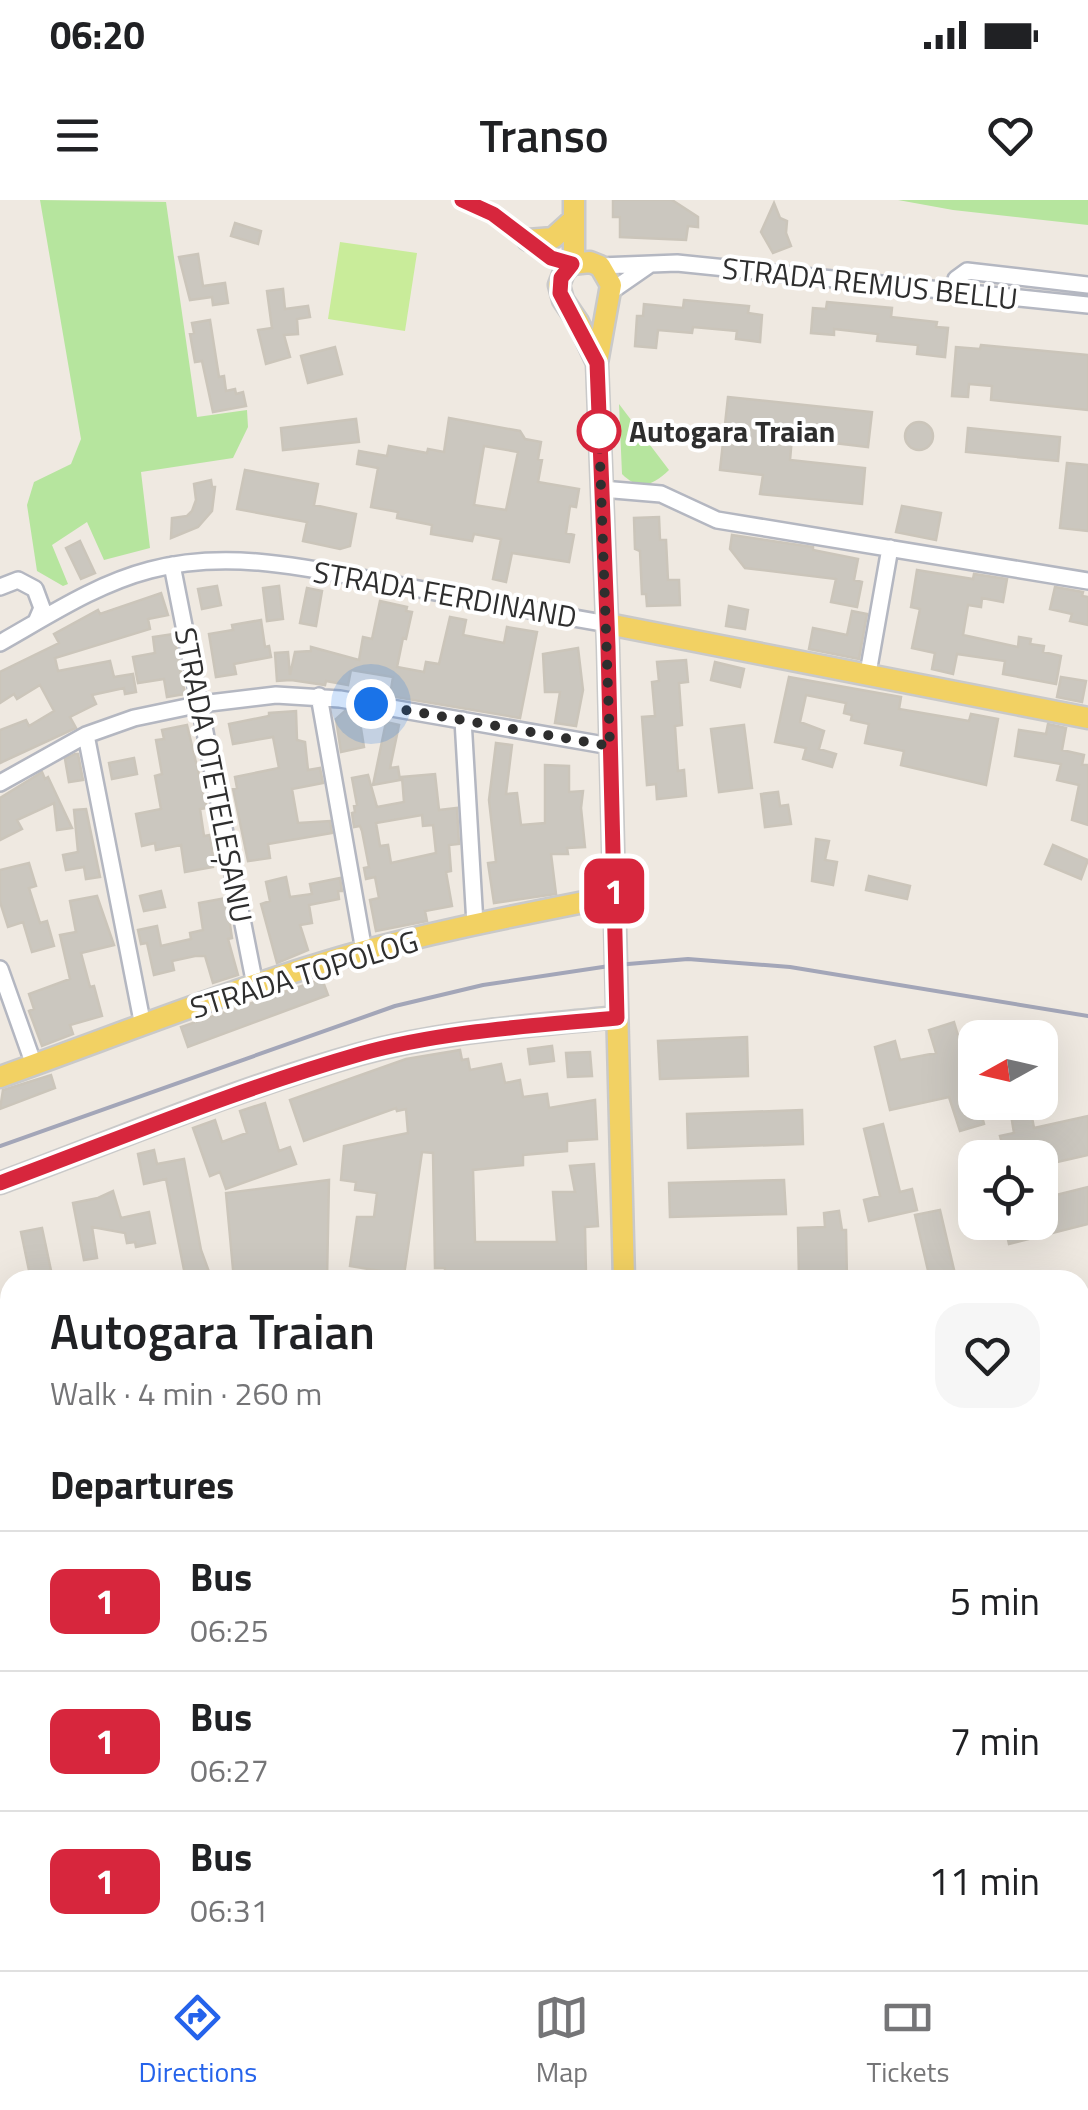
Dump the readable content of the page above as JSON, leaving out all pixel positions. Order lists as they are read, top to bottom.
{
  "streets": {
    "main road": ["STRADA FERDINAND", "STRADA TOPOLOG"],
    "street": ["STRADA REMUS BELLU", "STRADA OTETELEȘANU"]
  },
  "crossings": [
    ["STRADA FERDINAND", "STRADA OTETELEȘANU"],
    ["STRADA OTETELEȘANU", "STRADA TOPOLOG"]
  ],
  "places": ["Autogara Traian"],
  "lines": ["bus line 1"],
  "north": "left",
  "page": {
    "status": "06:20",
    "header": "Transo",
    "on_map": "1",
    "heading": [
      ["Autogara Traian", "Walk · 4 min · 260 m"],
      "Departures"
    ],
    "list": [
      {
        "mark": "1",
        "name": "Bus",
        "note": "06:25",
        "value": "5 min"
      },
      {
        "mark": "1",
        "name": "Bus",
        "note": "06:27",
        "value": "7 min"
      },
      {
        "mark": "1",
        "name": "Bus",
        "note": "06:31",
        "value": "11 min"
      }
    ],
    "tabs": ["Directions", "Map", "Tickets"]
  }
}
